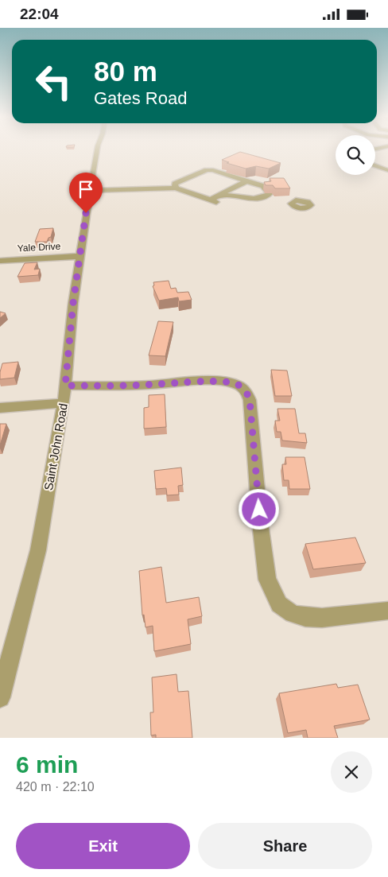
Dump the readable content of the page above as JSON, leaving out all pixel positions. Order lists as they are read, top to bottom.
{
  "streets": {
    "street": ["Yale Drive", "Saint John Road"]
  },
  "crossings": [
    ["Yale Drive", "Saint John Road"]
  ],
  "page": {
    "status": "22:04",
    "turn": ["80 m", "Gates Road"],
    "heading": ["6 min", "420 m · 22:10"],
    "buttons": ["Exit", "Share"]
  }
}
